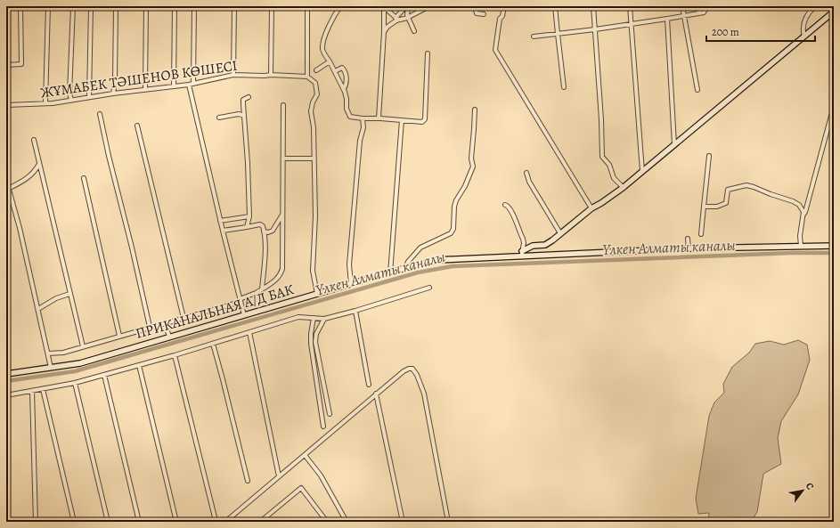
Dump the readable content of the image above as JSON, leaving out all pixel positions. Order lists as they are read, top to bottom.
{
  "streets": {
    "main road": ["ПРИКАНАЛЬНАЯ А/Д БАК"],
    "street": ["ЖҰМАБЕК ТӘШЕНОВ КӨШЕСІ"]
  },
  "water": ["Үлкен Алматы каналы"],
  "scale_bar": "200 m",
  "north": "top right"
}
